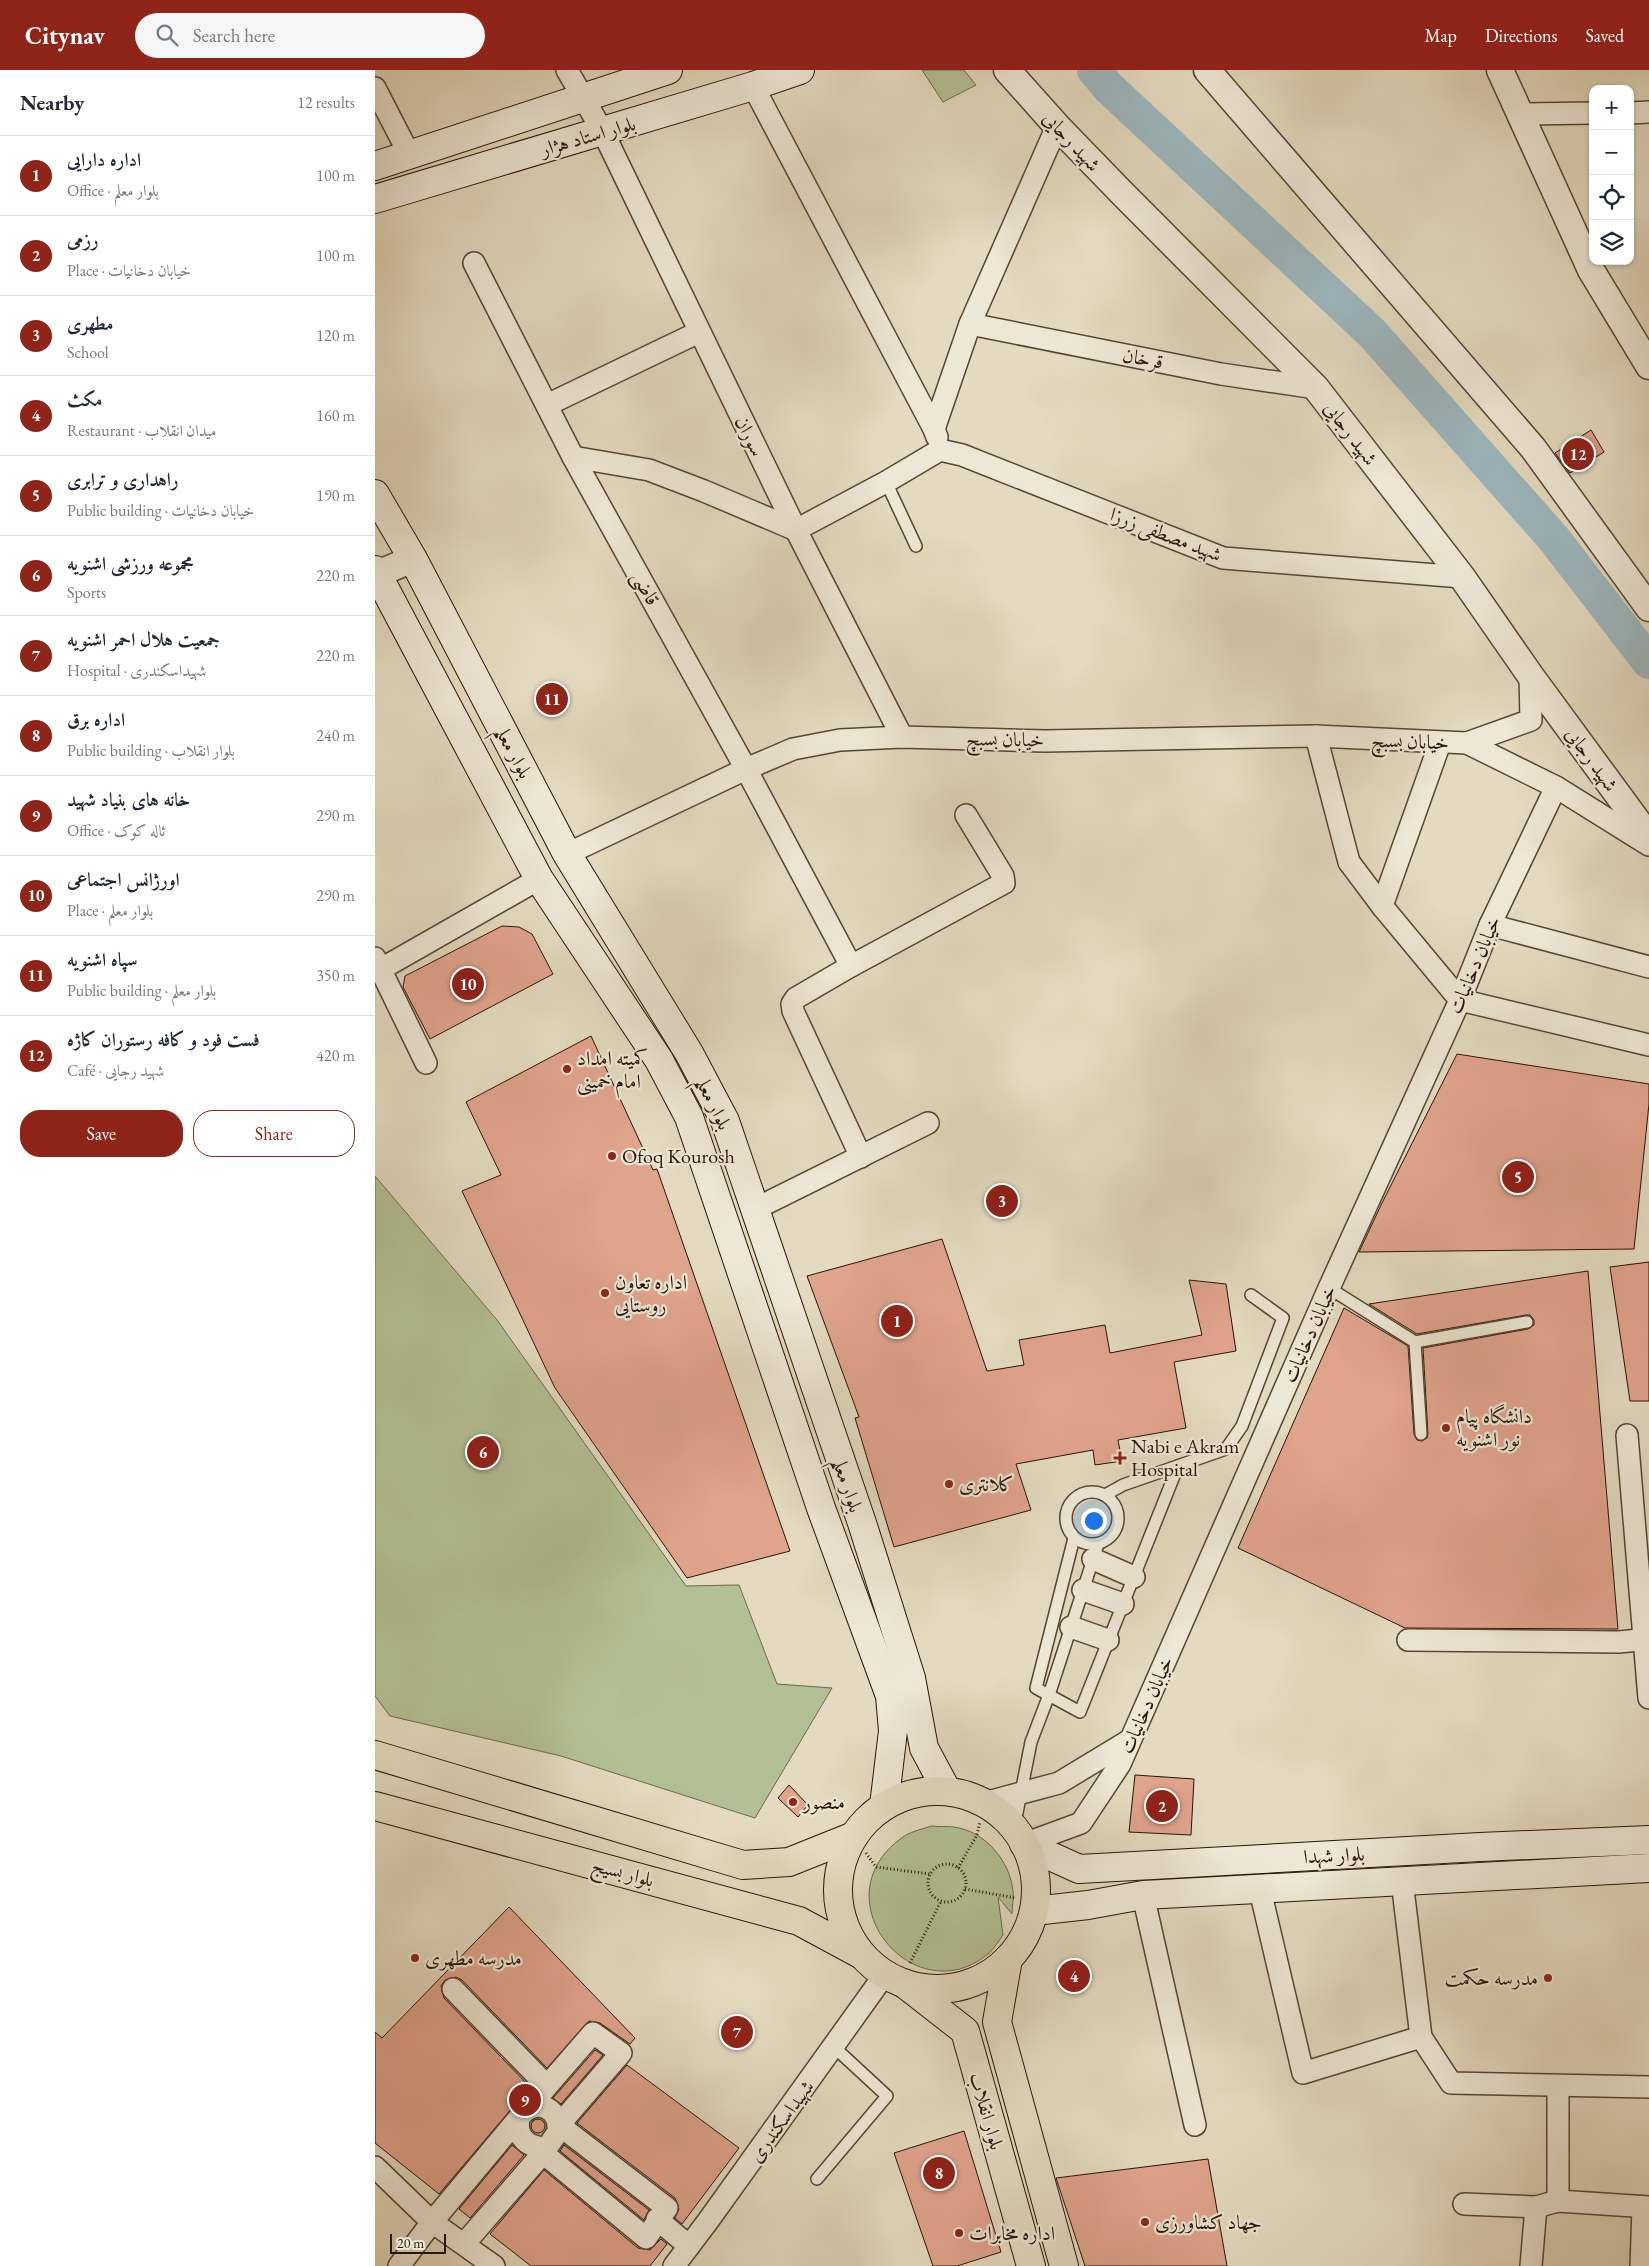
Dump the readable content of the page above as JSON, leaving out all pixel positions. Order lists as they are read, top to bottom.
{
  "streets": {
    "main road": [
      "بلوار استاد هژار",
      "بلوار معلم",
      "بلوار شهدا",
      "بلوار بسیج",
      "بلوار انقلاب"
    ],
    "street": [
      "شهید رجایی",
      "قرخان",
      "سوران",
      "شهید مصطفی زرزا",
      "قاضی",
      "خیابان بسبچ",
      "خیابان دخانیات",
      "شهیداسکندری"
    ]
  },
  "crossings": [
    ["بلوار استاد هژار", "سوران"],
    ["شهید رجایی", "قرخان"],
    ["شهید رجایی", "شهید مصطفی زرزا"],
    ["سوران", "خیابان بسبچ"],
    ["قاضی", "خیابان بسبچ"],
    ["خیابان بسبچ", "بلوار معلم"],
    ["خیابان دخانیات", "بلوار شهدا"],
    ["بلوار بسیج", "بلوار انقلاب"],
    ["بلوار انقلاب", "شهیداسکندری"]
  ],
  "places": {
    "other": [
      "کمیته امداد امام خمینی",
      "Ofoq Kourosh",
      "اداره تعاون روستایی",
      "دانشگاه پیام نور اشنویه",
      "کلانتری",
      "منصور",
      "مدرسه مطهری",
      "مدرسه حکمت",
      "جهاد کشاورزی",
      "اداره مخابرات"
    ],
    "health": ["Nabi e Akram Hospital"]
  },
  "scale_bar": "20 m",
  "page": {
    "header": "Citynav",
    "search": "Search here",
    "nav": ["Map", "Directions", "Saved"],
    "heading": ["Nearby", "12 results"],
    "map_buttons": ["+", "−"],
    "list": [
      {
        "mark": "1",
        "name": "اداره دارایی",
        "note": "Office · بلوار معلم",
        "value": "100 m"
      },
      {
        "mark": "2",
        "name": "رزمی",
        "note": "Place · خیابان دخانیات",
        "value": "100 m"
      },
      {
        "mark": "3",
        "name": "مطهری",
        "note": "School",
        "value": "120 m"
      },
      {
        "mark": "4",
        "name": "مکث",
        "note": "Restaurant · میدان انقلاب",
        "value": "160 m"
      },
      {
        "mark": "5",
        "name": "راهداری و ترابری",
        "note": "Public building · خیابان دخانیات",
        "value": "190 m"
      },
      {
        "mark": "6",
        "name": "مجموعه ورزشی اشنویه",
        "note": "Sports",
        "value": "220 m"
      },
      {
        "mark": "7",
        "name": "جمعیت هلال احمر اشنویه",
        "note": "Hospital · شهیداسکندری",
        "value": "220 m"
      },
      {
        "mark": "8",
        "name": "اداره برق",
        "note": "Public building · بلوار انقلاب",
        "value": "240 m"
      },
      {
        "mark": "9",
        "name": "خانه های بنیاد شهید",
        "note": "Office · ئاله کوک",
        "value": "290 m"
      },
      {
        "mark": "10",
        "name": "اورژانس اجتماعی",
        "note": "Place · بلوار معلم",
        "value": "290 m"
      },
      {
        "mark": "11",
        "name": "سپاه اشنویه",
        "note": "Public building · بلوار معلم",
        "value": "350 m"
      },
      {
        "mark": "12",
        "name": "فست فود و کافه رستوران کاژه",
        "note": "Café · شهید رجایی",
        "value": "420 m"
      }
    ],
    "pins": [
      "12",
      "11",
      "10",
      "5",
      "3",
      "1",
      "6",
      "2",
      "4",
      "7",
      "9",
      "8"
    ],
    "buttons": ["Save", "Share"],
    "scale": "20 m"
  }
}
